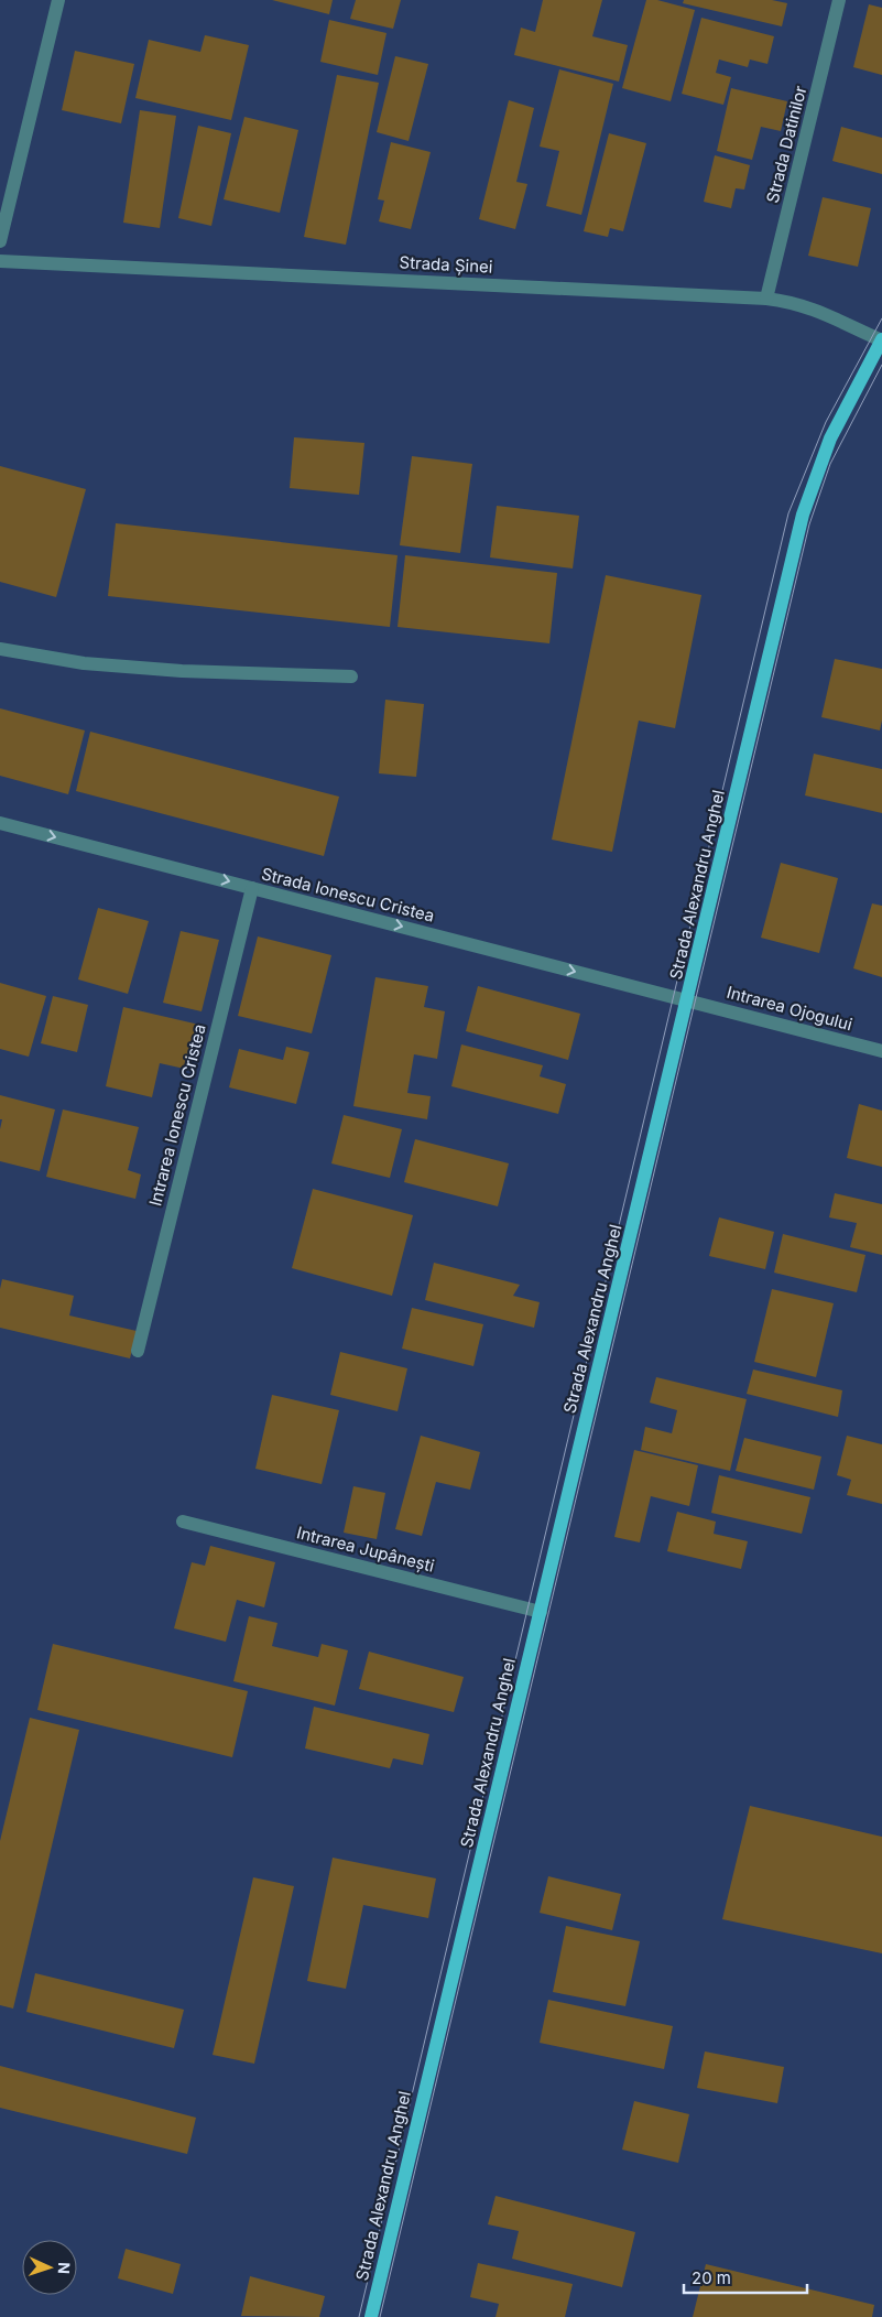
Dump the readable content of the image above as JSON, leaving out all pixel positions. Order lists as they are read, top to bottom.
{
  "streets": {
    "main road": ["Strada Alexandru Anghel"],
    "street": [
      "Strada Datinilor",
      "Strada Șinei",
      "Strada Ionescu Cristea",
      "Intrarea Ojogului",
      "Intrarea Ionescu Cristea",
      "Intrarea Jupânești"
    ]
  },
  "crossings": [
    ["Strada Datinilor", "Strada Șinei"],
    ["Strada Șinei", "Strada Alexandru Anghel"],
    ["Strada Alexandru Anghel", "Strada Ionescu Cristea"],
    ["Strada Alexandru Anghel", "Intrarea Ojogului"],
    ["Strada Alexandru Anghel", "Intrarea Jupânești"],
    ["Strada Ionescu Cristea", "Intrarea Ojogului"],
    ["Strada Ionescu Cristea", "Intrarea Ionescu Cristea"]
  ],
  "one_way": ["Strada Ionescu Cristea"],
  "scale_bar": "20 m",
  "north": "right"
}
